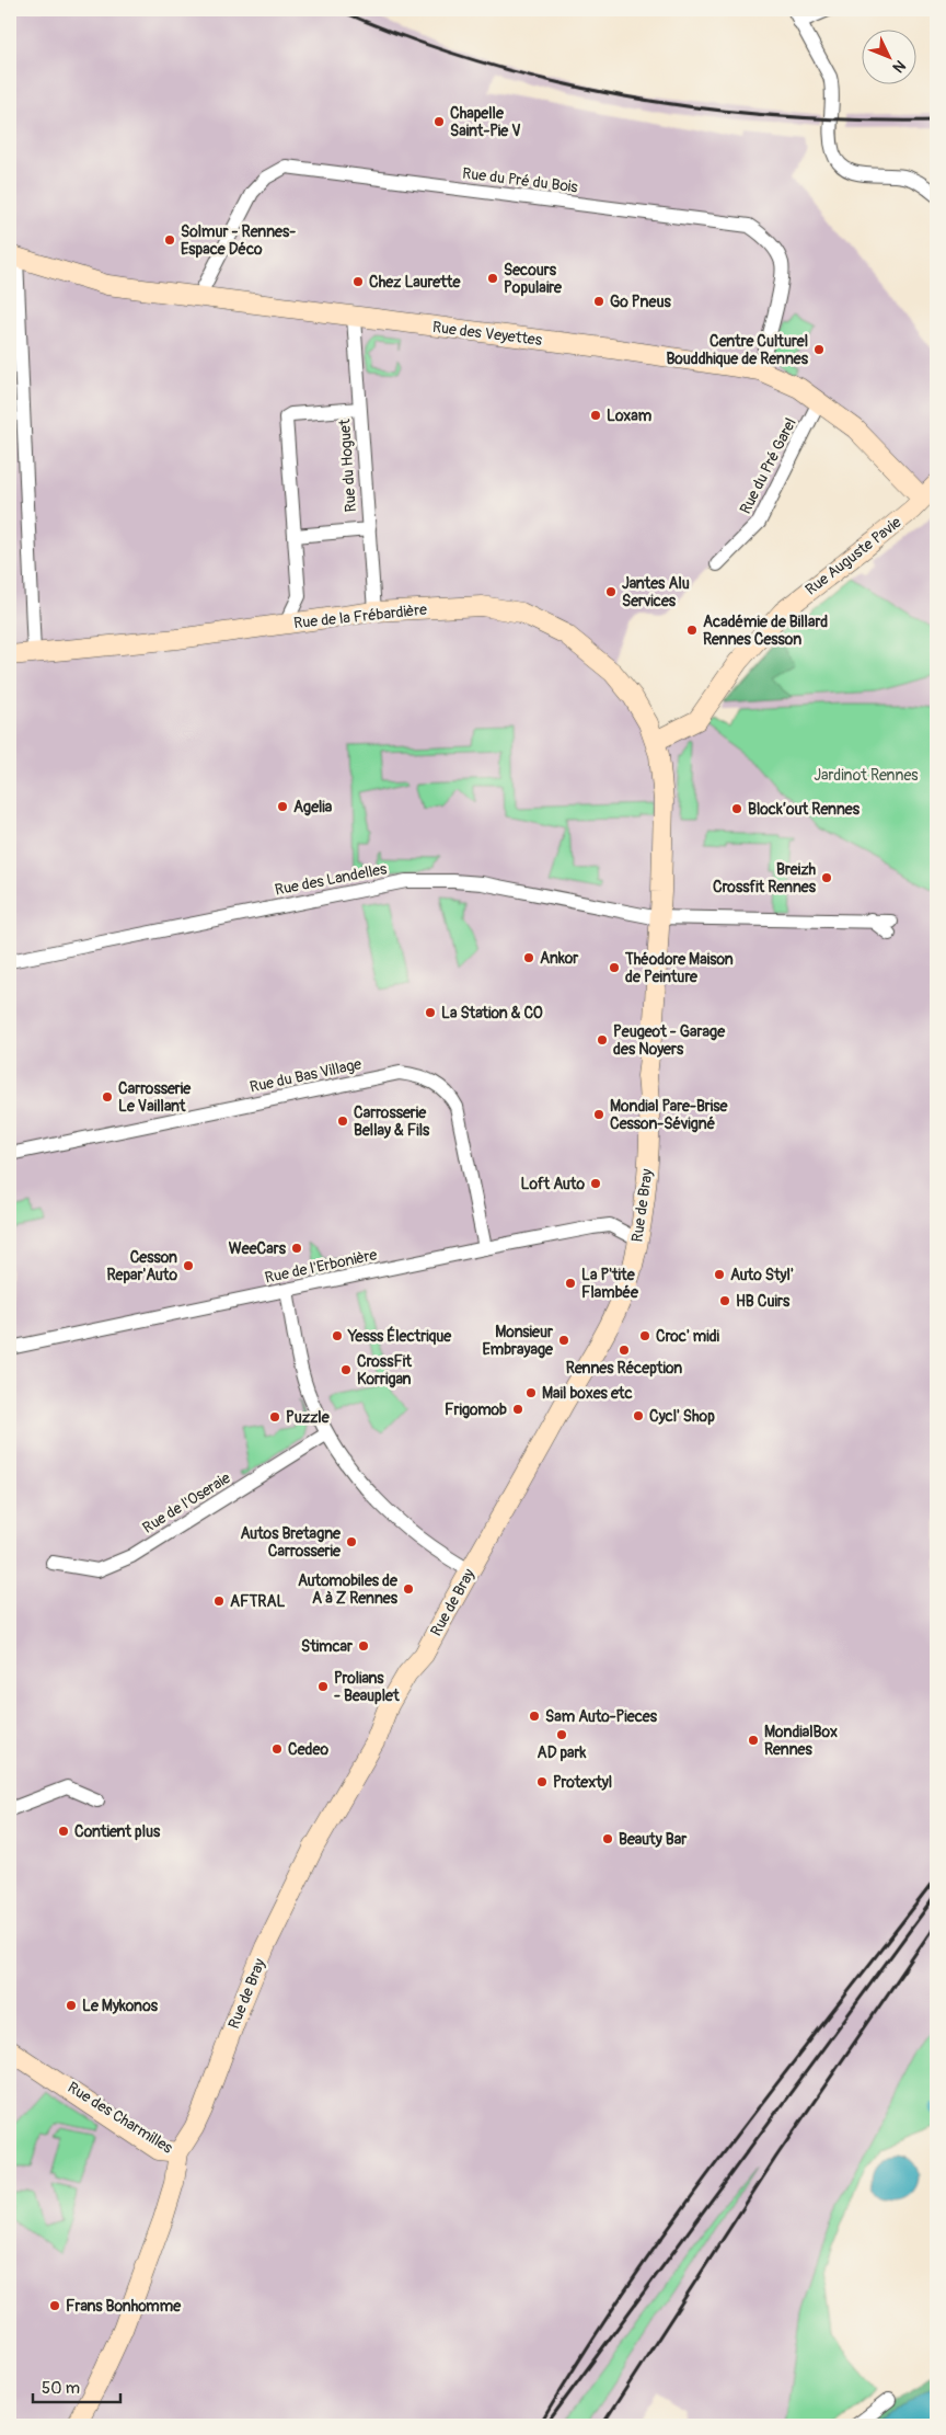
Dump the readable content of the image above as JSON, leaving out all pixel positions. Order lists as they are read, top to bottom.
{
  "streets": {
    "street": [
      "Rue du Pré du Bois",
      "Rue des Veyettes",
      "Rue du Hoguet",
      "Rue du Pré Garel",
      "Rue Auguste Pavie",
      "Rue de la Frébardière",
      "Rue des Landelles",
      "Rue du Bas Village",
      "Rue de Bray",
      "Rue de l'Erbonière",
      "Rue de l'Oseraie",
      "Rue des Charmilles"
    ]
  },
  "crossings": [
    ["Rue du Pré du Bois", "Rue des Veyettes"],
    ["Rue des Veyettes", "Rue du Hoguet"],
    ["Rue des Veyettes", "Rue du Pré Garel"],
    ["Rue des Veyettes", "Rue Auguste Pavie"],
    ["Rue du Hoguet", "Rue de la Frébardière"],
    ["Rue Auguste Pavie", "Rue de la Frébardière"],
    ["Rue Auguste Pavie", "Rue de Bray"],
    ["Rue de la Frébardière", "Rue de Bray"],
    ["Rue des Landelles", "Rue de Bray"],
    ["Rue du Bas Village", "Rue de l'Erbonière"],
    ["Rue de Bray", "Rue de l'Erbonière"],
    ["Rue de Bray", "Rue des Charmilles"]
  ],
  "parks": ["Jardinot Rennes"],
  "places": [
    "Chapelle Saint-Pie V",
    "Solmur - Rennes- Espace Déco",
    "Secours Populaire",
    "Chez Laurette",
    "Go Pneus",
    "Centre Culturel Bouddhique de Rennes",
    "Loxam",
    "Jantes Alu Services",
    "Académie de Billard Rennes Cesson",
    "Agelia",
    "Block’out Rennes",
    "Breizh Crossfit Rennes",
    "Ankor",
    "Théodore Maison de Peinture",
    "La Station & CO",
    "Peugeot - Garage des Noyers",
    "Carrosserie Le Vaillant",
    "Mondial Pare-Brise Cesson-Sévigné",
    "Carrosserie Bellay & Fils",
    "Loft Auto",
    "WeeCars",
    "Cesson Repar'Auto",
    "Auto Styl'",
    "La P'tite Flambée",
    "HB Cuirs",
    "Yesss Électrique",
    "Croc' midi",
    "Monsieur Embrayage",
    "Rennes Réception",
    "CrossFit Korrigan",
    "Mail boxes etc",
    "Frigomob",
    "Cycl' Shop",
    "Puzzle",
    "Autos Bretagne Carrosserie",
    "Automobiles de A à Z Rennes",
    "AFTRAL",
    "Stimcar",
    "Prolians - Beauplet",
    "Sam Auto-Pieces",
    "AD park",
    "MondialBox Rennes",
    "Cedeo",
    "Protextyl",
    "Contient plus",
    "Beauty Bar",
    "Le Mykonos",
    "Frans Bonhomme"
  ],
  "scale_bar": "50 m",
  "north": "bottom right"
}
